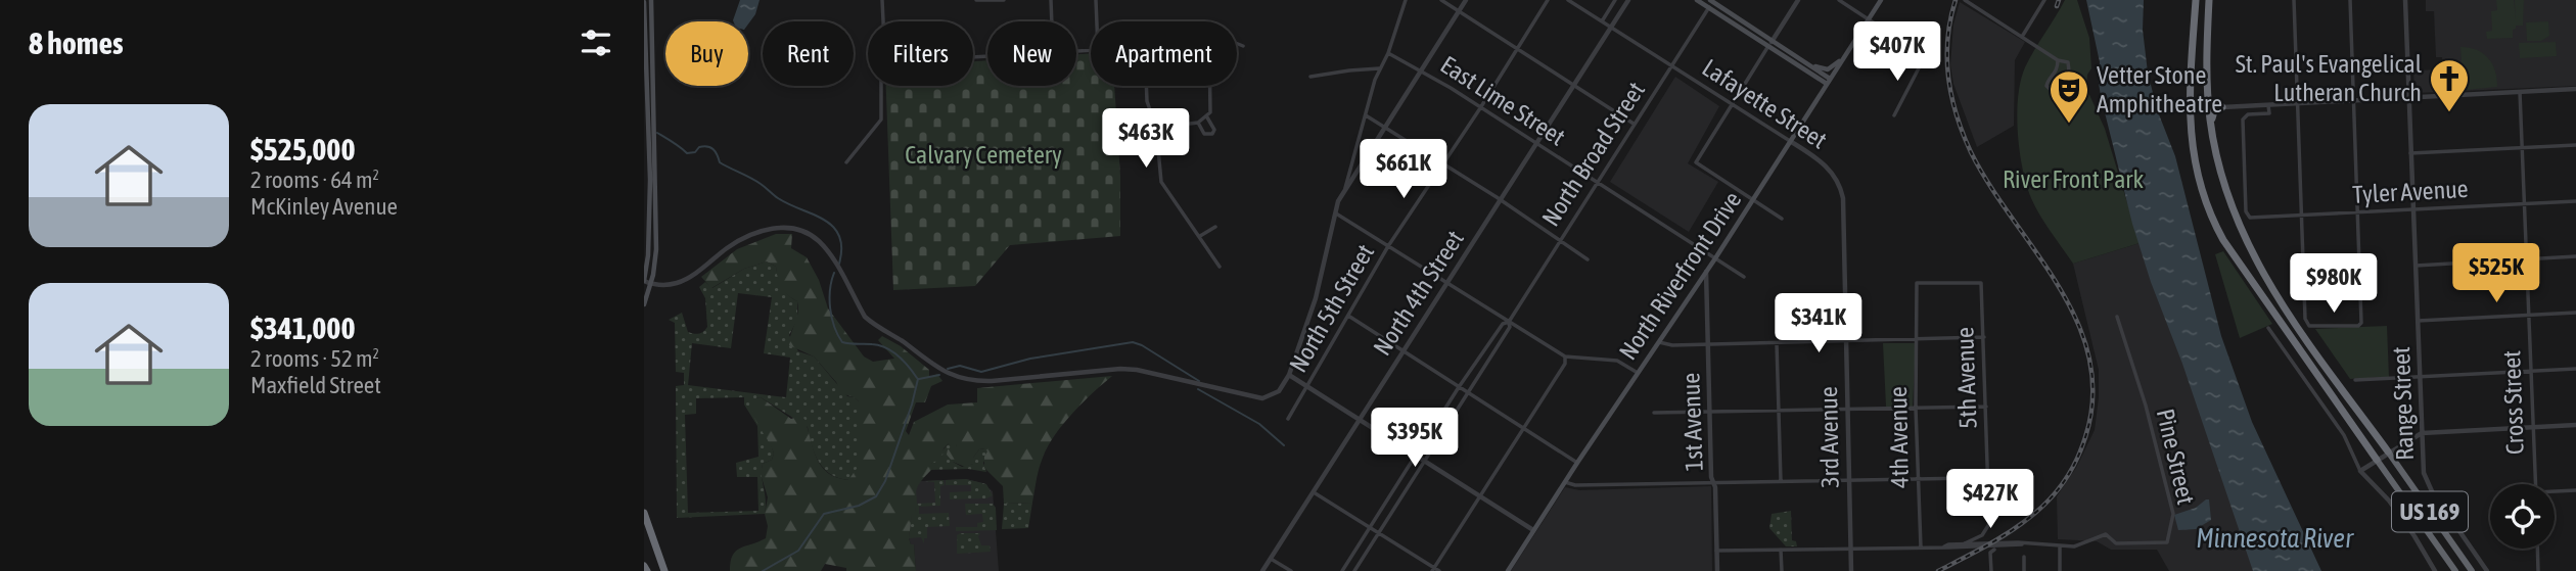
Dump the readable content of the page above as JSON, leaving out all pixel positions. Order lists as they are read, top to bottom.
{
  "streets": {
    "highway": ["US 169"],
    "main road": ["North Riverfront Drive"],
    "street": [
      "East Lime Street",
      "Lafayette Street",
      "North Broad Street",
      "Tyler Avenue",
      "North 4th Street",
      "North 5th Street",
      "5th Avenue",
      "Cross Street",
      "Range Street",
      "1st Avenue",
      "3rd Avenue",
      "4th Avenue",
      "Pine Street"
    ]
  },
  "crossings": [
    ["East Lime Street", "North Broad Street"],
    ["East Lime Street", "North Riverfront Drive"],
    ["East Lime Street", "North 4th Street"],
    ["East Lime Street", "North 5th Street"],
    ["Lafayette Street", "North Broad Street"],
    ["Lafayette Street", "North Riverfront Drive"],
    ["Lafayette Street", "North 4th Street"],
    ["Lafayette Street", "3rd Avenue"],
    ["Tyler Avenue", "Cross Street"],
    ["Tyler Avenue", "Range Street"],
    ["North Riverfront Drive", "1st Avenue"],
    ["5th Avenue", "4th Avenue"],
    ["5th Avenue", "Pine Street"],
    ["1st Avenue", "Pine Street"],
    ["3rd Avenue", "Pine Street"],
    ["4th Avenue", "Pine Street"]
  ],
  "water": ["Minnesota River"],
  "parks": ["Calvary Cemetery", "River Front Park"],
  "places": {
    "church": ["St. Paul's Evangelical Lutheran Church"],
    "theatre": ["Vetter Stone Amphitheatre"]
  },
  "page": {
    "heading": "8 homes",
    "price": [
      "$407K",
      "$463K",
      "$661K",
      "$525K",
      "$980K",
      "$341K",
      "$395K",
      "$427K"
    ],
    "chip": [
      "Buy",
      "Rent",
      "Filters",
      "New",
      "Apartment"
    ],
    "list": [
      {
        "name": "$525,000",
        "note": "2 rooms · 64 m² · McKinley Avenue"
      },
      {
        "name": "$341,000",
        "note": "2 rooms · 52 m² · Maxfield Street"
      }
    ]
  }
}
